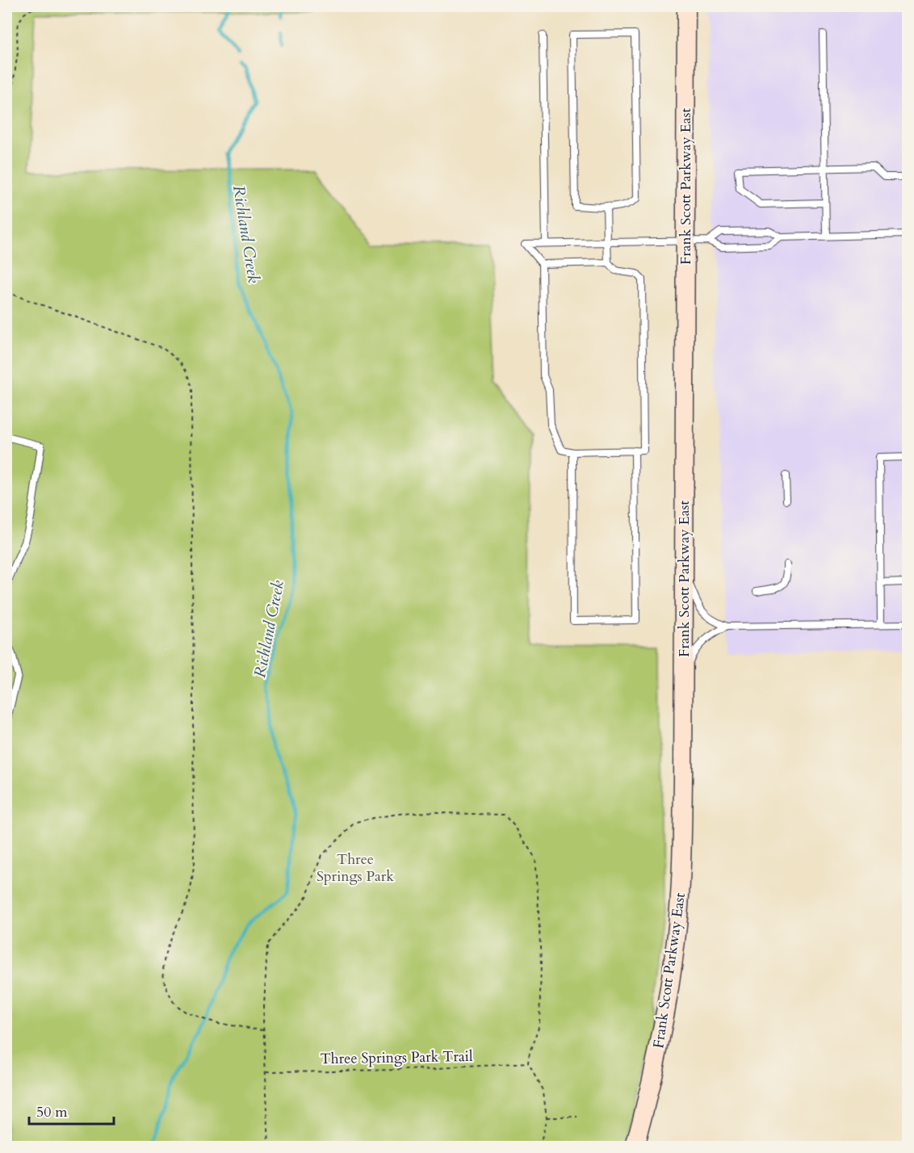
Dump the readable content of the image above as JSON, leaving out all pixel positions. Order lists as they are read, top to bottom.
{
  "streets": {
    "main road": ["Frank Scott Parkway East"],
    "path": ["Three Springs Park Trail"]
  },
  "water": ["Richland Creek"],
  "parks": ["Three Springs Park"],
  "scale_bar": "50 m"
}
